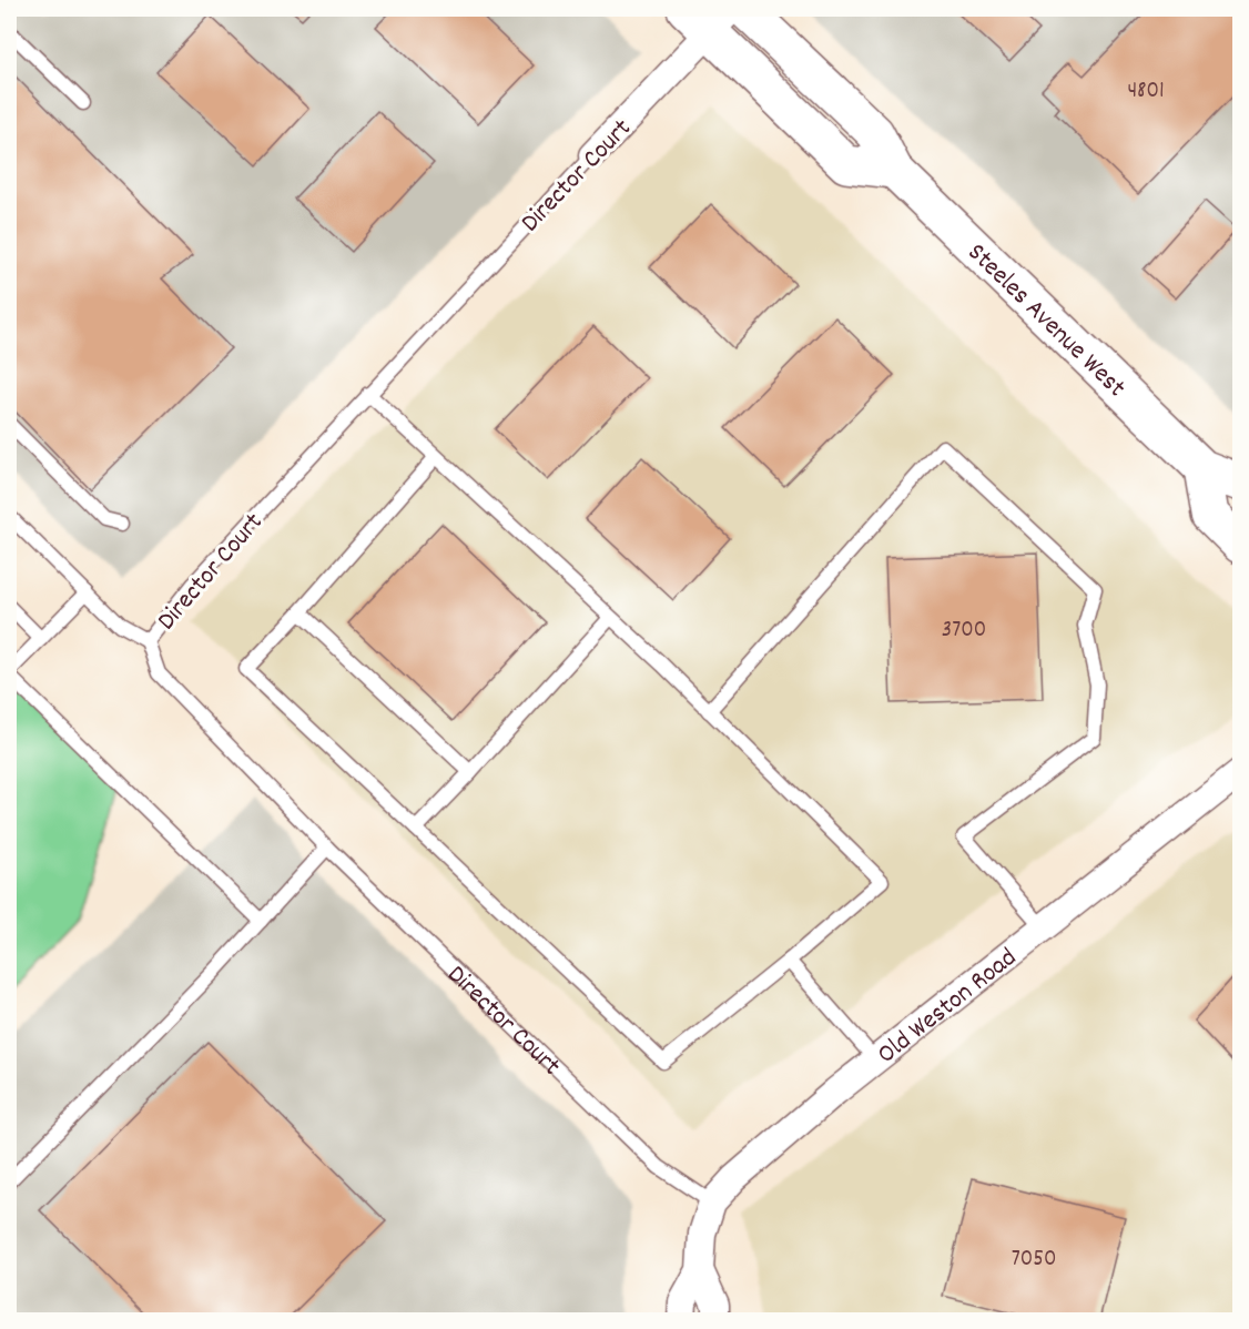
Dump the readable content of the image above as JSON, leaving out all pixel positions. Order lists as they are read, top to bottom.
{
  "streets": {
    "main road": ["Steeles Avenue West"],
    "street": ["Director Court", "Old Weston Road"]
  },
  "crossings": [
    ["Director Court", "Old Weston Road"]
  ],
  "house_numbers": ["4801", "3700", "7050"]
}
